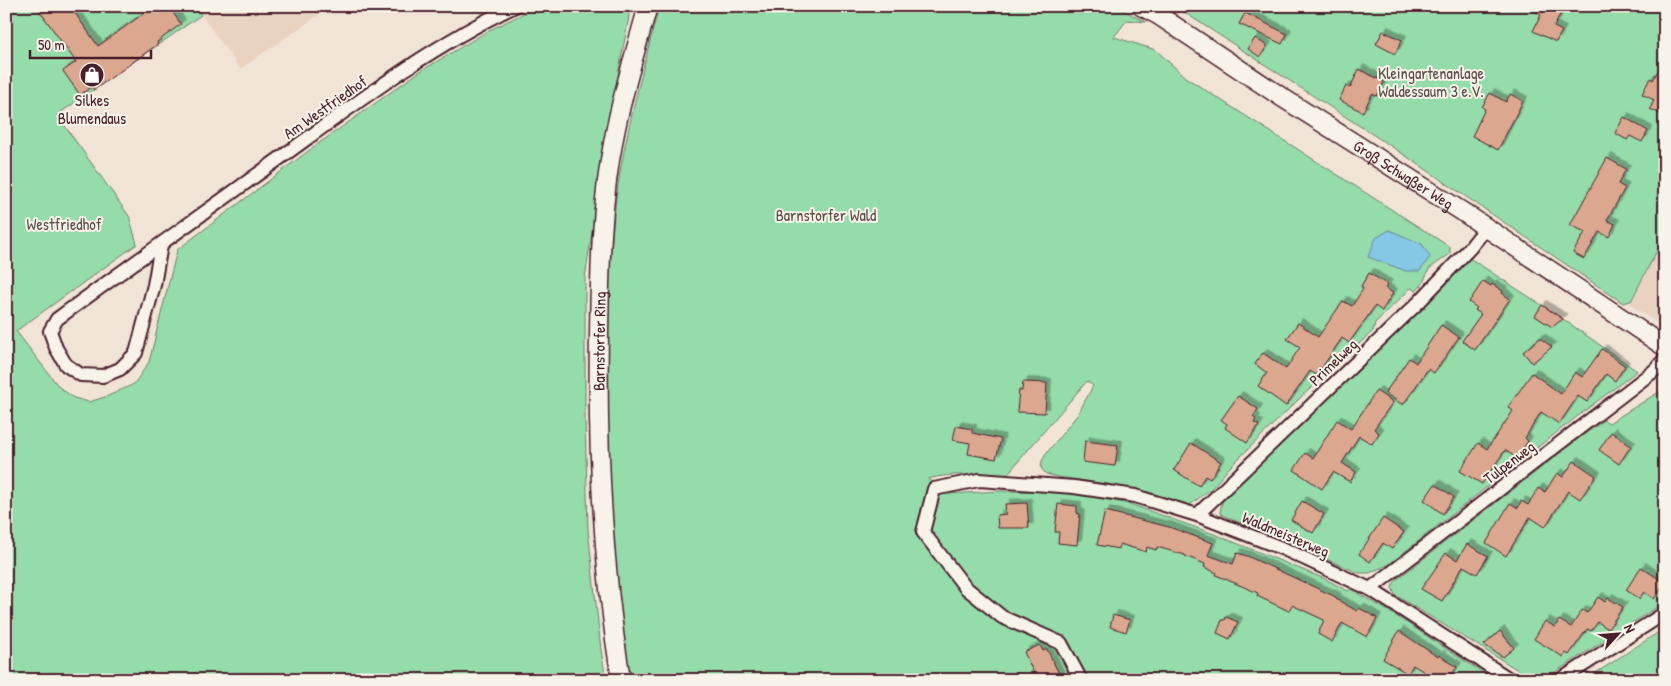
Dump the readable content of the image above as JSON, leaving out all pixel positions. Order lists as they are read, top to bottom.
{
  "streets": {
    "main road": ["Groß Schwaßer Weg", "Barnstorfer Ring"],
    "street": [
      "Am Westfriedhof",
      "Primelweg",
      "Tulpenweg",
      "Waldmeisterweg"
    ]
  },
  "crossings": [
    ["Groß Schwaßer Weg", "Primelweg"],
    ["Primelweg", "Waldmeisterweg"],
    ["Tulpenweg", "Waldmeisterweg"]
  ],
  "parks": ["Kleingartenanlage Waldessaum 3 e.V.", "Barnstorfer Wald", "Westfriedhof"],
  "places": {
    "shop": ["Silkes Blumendaus"]
  },
  "scale_bar": "50 m",
  "north": "top right"
}
